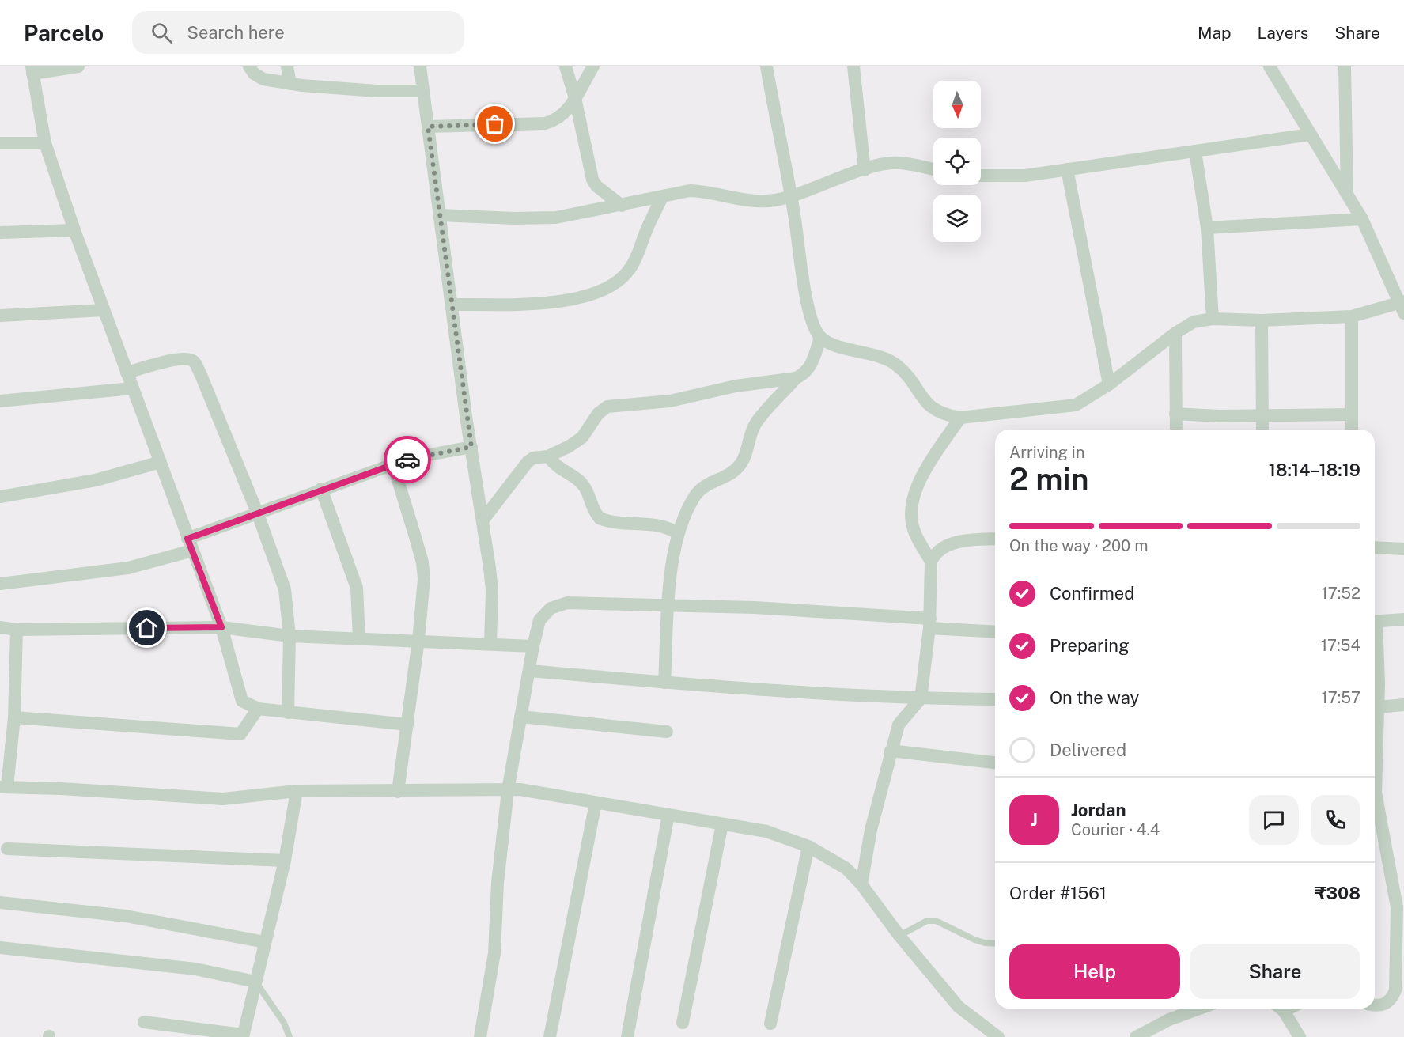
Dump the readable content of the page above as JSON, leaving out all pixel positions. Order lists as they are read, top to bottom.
{
  "north": "bottom",
  "page": {
    "header": "Parcelo",
    "search": "Search here",
    "nav": ["Map", "Layers", "Share"],
    "heading": ["2 min", "Arriving in", "18:14–18:19"],
    "panel": [
      "Jordan",
      "Courier · 4.4",
      "Order #1561",
      "₹308"
    ],
    "bar": "On the way · 200 m",
    "list": [
      ["Confirmed", "17:52"],
      ["Preparing", "17:54"],
      ["On the way", "17:57"],
      "Delivered"
    ],
    "round": "J",
    "buttons": ["Help", "Share"]
  }
}
